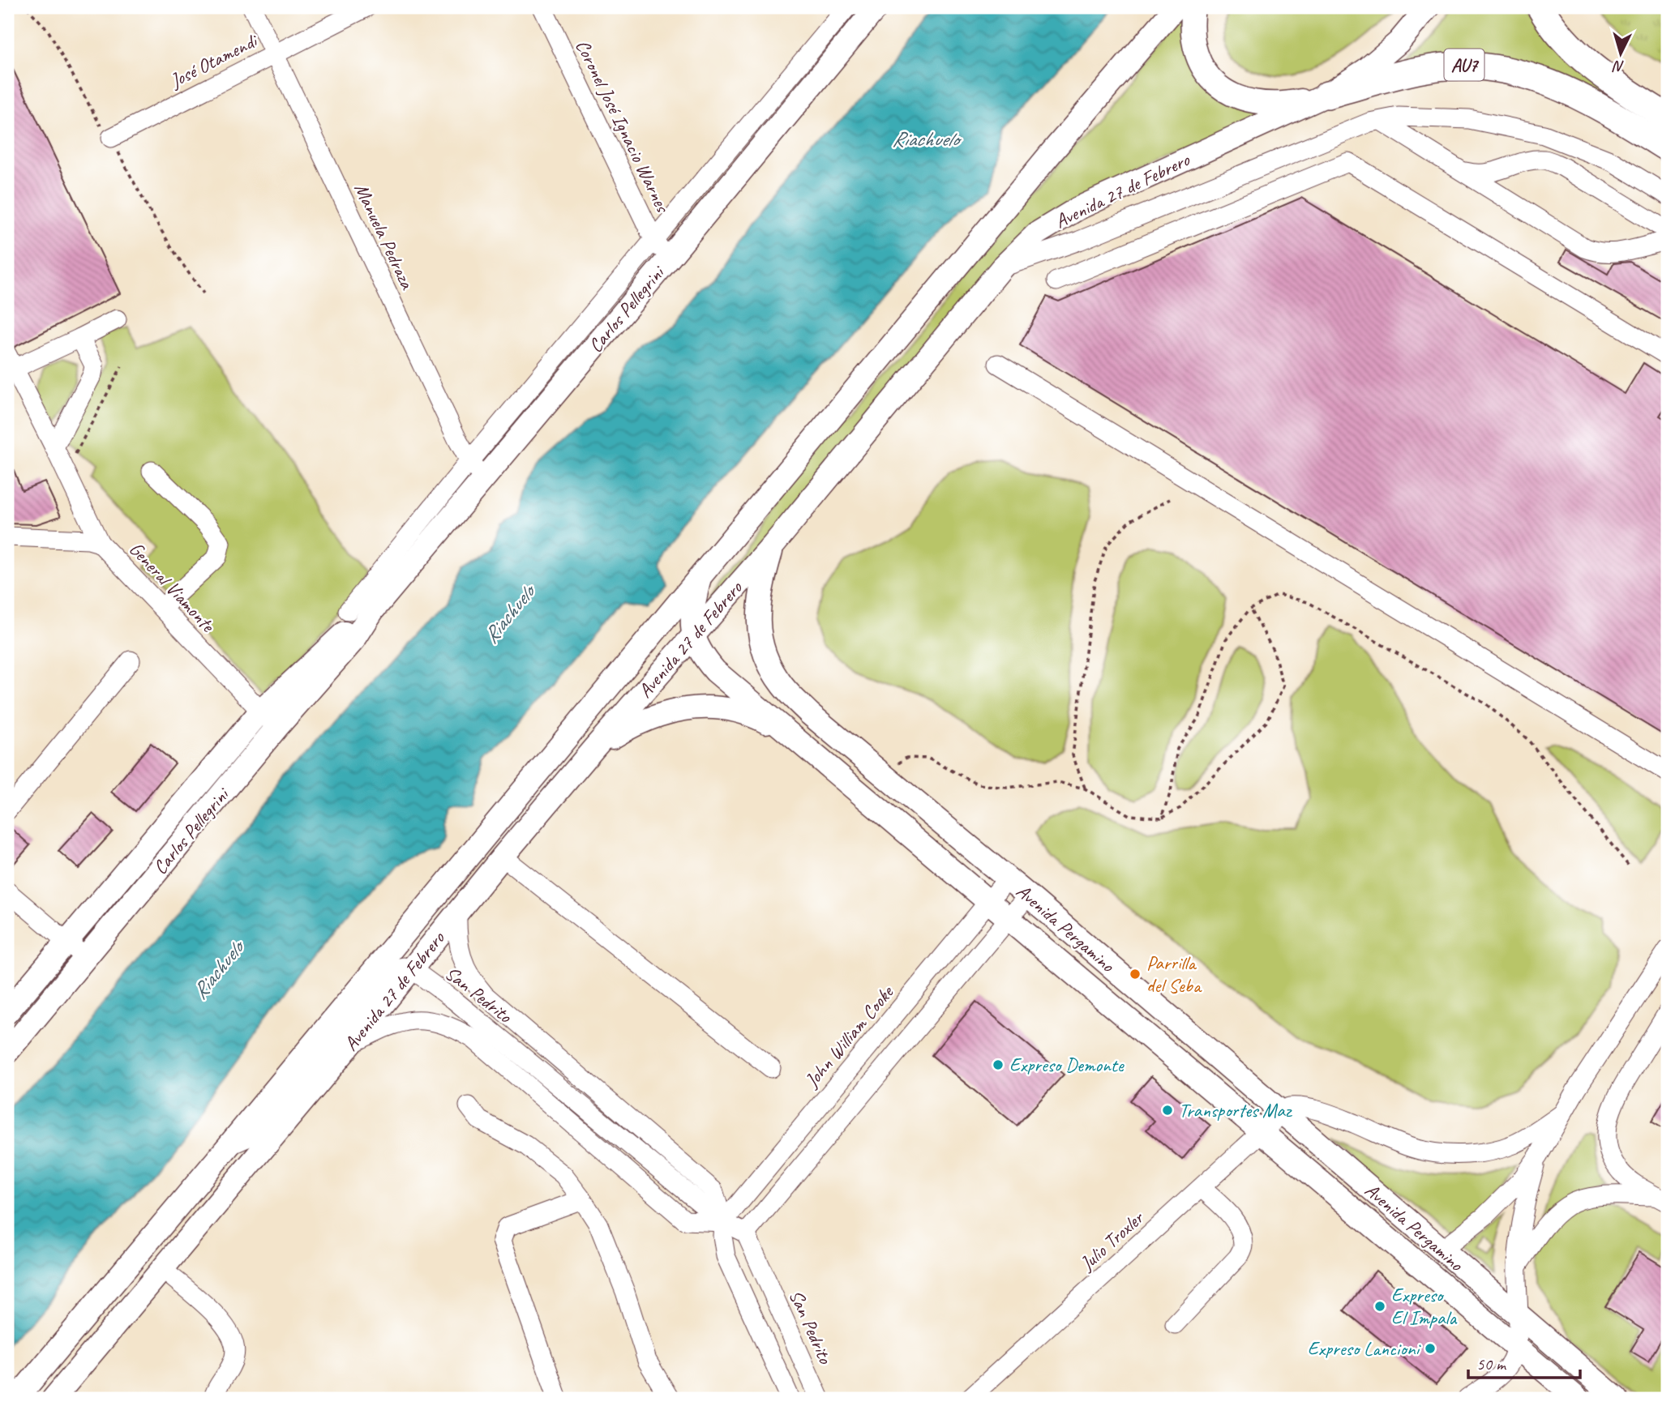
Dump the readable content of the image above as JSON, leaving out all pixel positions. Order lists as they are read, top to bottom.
{
  "streets": {
    "highway": ["AU7"],
    "main road": ["Avenida 27 de Febrero", "Carlos Pellegrini", "Avenida Pergamino"],
    "street": [
      "José Otamendi",
      "Coronel José Ignacio Warnes",
      "Manuela Pedraza",
      "General Viamonte",
      "San Pedrito",
      "John William Cooke",
      "Julio Troxler"
    ]
  },
  "crossings": [
    ["José Otamendi", "Manuela Pedraza"],
    ["AU7", "Avenida 27 de Febrero"],
    ["Coronel José Ignacio Warnes", "Carlos Pellegrini"],
    ["Avenida 27 de Febrero", "Avenida Pergamino"],
    ["Avenida 27 de Febrero", "San Pedrito"],
    ["Manuela Pedraza", "Carlos Pellegrini"],
    ["Carlos Pellegrini", "General Viamonte"],
    ["Avenida Pergamino", "John William Cooke"],
    ["Avenida Pergamino", "Julio Troxler"],
    ["San Pedrito", "John William Cooke"]
  ],
  "water": ["Riachuelo"],
  "places": [
    "Parrilla del Seba",
    "Expreso Demonte",
    "Transportes Maz",
    "Expreso El Impala",
    "Expreso Lancioni"
  ],
  "scale_bar": "50 m",
  "north": "bottom"
}
